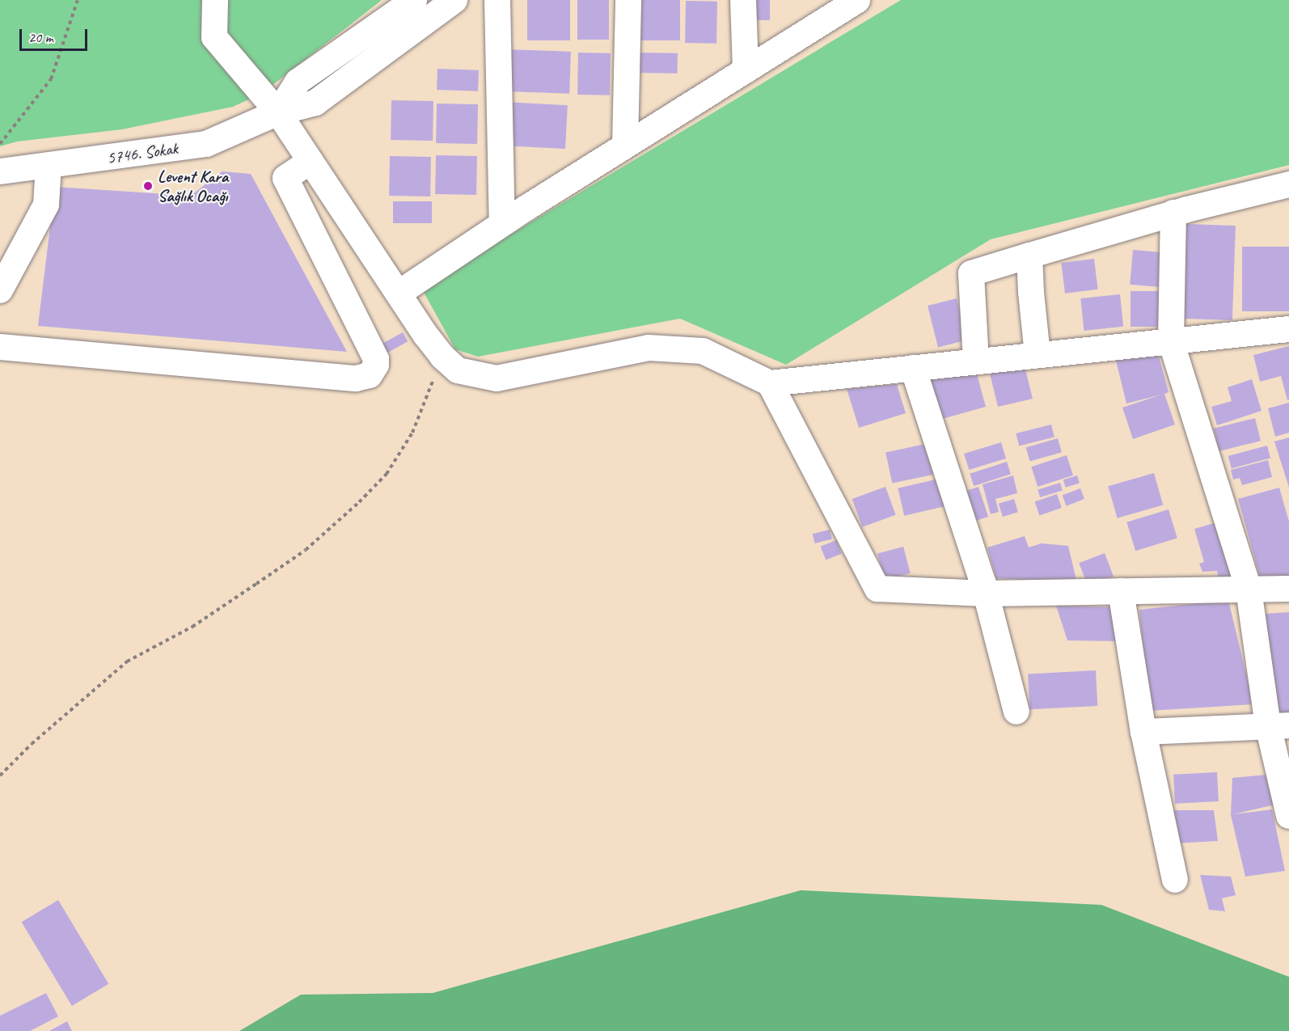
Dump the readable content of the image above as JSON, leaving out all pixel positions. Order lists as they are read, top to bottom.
{
  "streets": {
    "street": ["5746. Sokak"]
  },
  "places": ["Levent Kara Sağlık Ocağı"],
  "scale_bar": "20 m"
}
